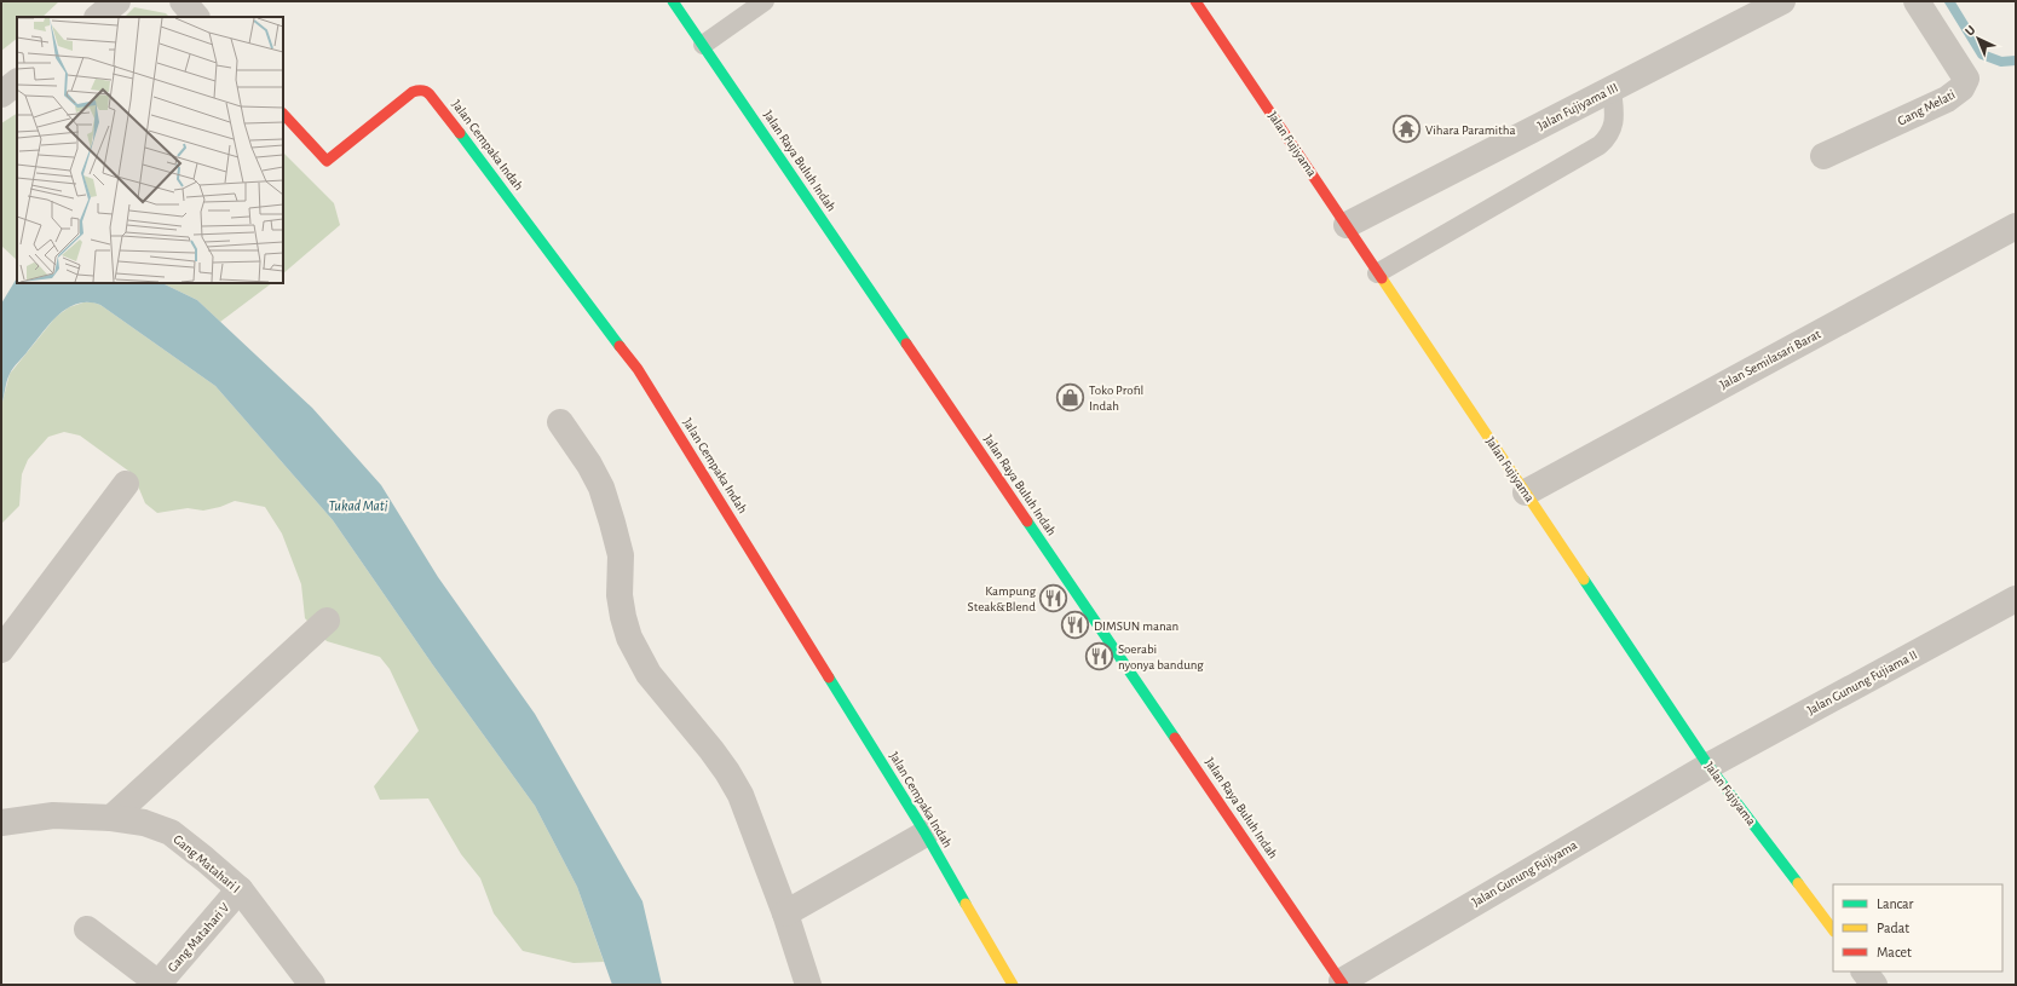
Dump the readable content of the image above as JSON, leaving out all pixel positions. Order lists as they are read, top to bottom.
{
  "streets": {
    "main road": ["Jalan Fujiyama", "Jalan Cempaka Indah", "Jalan Raya Buluh Indah"],
    "street": [
      "Jalan Fujiyama III",
      "Gang Melati",
      "Jalan Semilasari Barat",
      "Jalan Gunung Fujiama II",
      "Gang Matahari I",
      "Jalan Gunung Fujiyama",
      "Gang Matahari V"
    ]
  },
  "crossings": [
    ["Jalan Fujiyama III", "Jalan Fujiyama"],
    ["Jalan Fujiyama", "Jalan Semilasari Barat"],
    ["Jalan Fujiyama", "Jalan Gunung Fujiama II"],
    ["Jalan Fujiyama", "Jalan Gunung Fujiyama"],
    ["Jalan Raya Buluh Indah", "Jalan Gunung Fujiyama"],
    ["Jalan Gunung Fujiama II", "Jalan Gunung Fujiyama"],
    ["Gang Matahari I", "Gang Matahari V"]
  ],
  "water": ["Tukad Mati"],
  "places": {
    "temple": ["Vihara Paramitha"],
    "shop": ["Toko Profil Indah"],
    "restaurant": ["Kampung Steak&Blend", "DIMSUN manan", "Soerabi nyonya bandung"]
  },
  "legend": ["Lancar", "Padat", "Macet"],
  "north": "top left"
}
